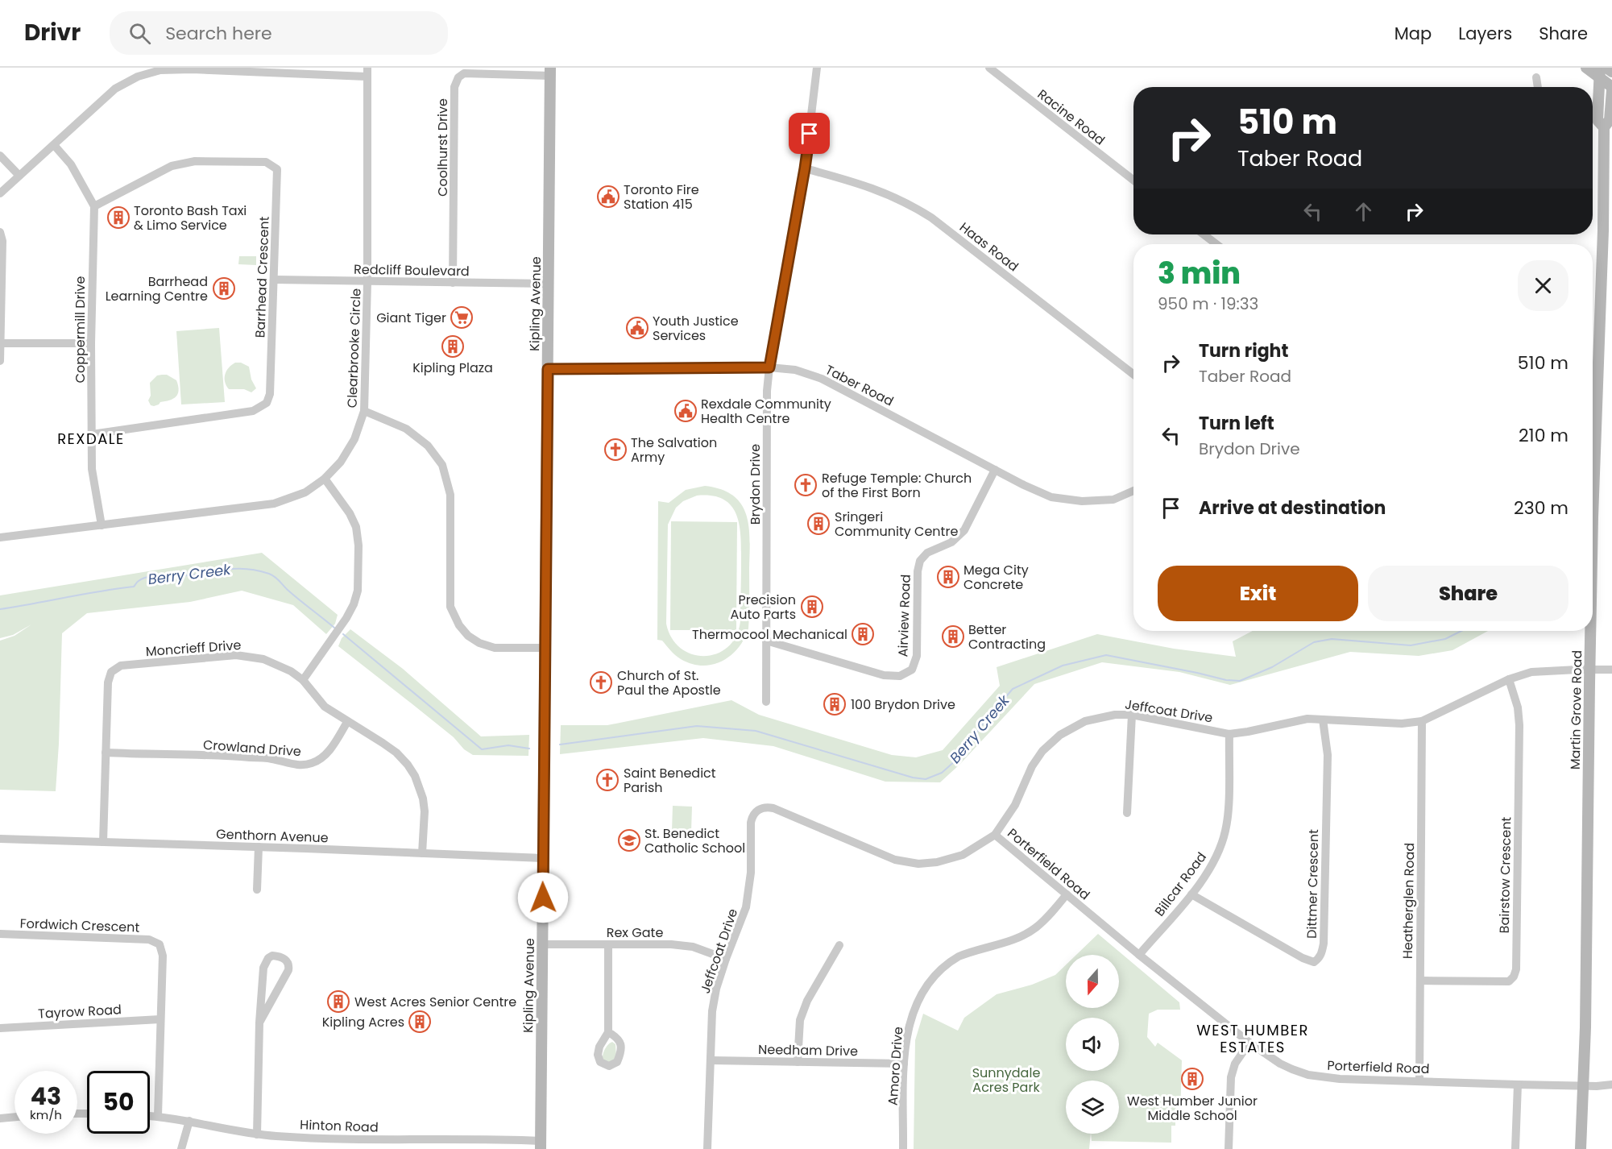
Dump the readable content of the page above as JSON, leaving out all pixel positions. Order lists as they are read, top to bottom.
{
  "streets": {
    "main road": ["Kipling Avenue", "Martin Grove Road"],
    "street": [
      "Racine Road",
      "Coolhurst Drive",
      "Haas Road",
      "Redcliff Boulevard",
      "Barrhead Crescent",
      "Coppermill Drive",
      "Clearbrooke Circle",
      "Taber Road",
      "Brydon Drive",
      "Airview Road",
      "Moncrieff Drive",
      "Jeffcoat Drive",
      "Crowland Drive",
      "Genthorn Avenue",
      "Porterfield Road",
      "Bairstow Crescent",
      "Billcar Road",
      "Dittmer Crescent",
      "Heatherglen Road",
      "Fordwich Crescent",
      "Rex Gate",
      "Tayrow Road",
      "Needham Drive",
      "Amoro Drive",
      "Hinton Road"
    ]
  },
  "crossings": [
    ["Coolhurst Drive", "Redcliff Boulevard"],
    ["Coolhurst Drive", "Kipling Avenue"],
    ["Haas Road", "Brydon Drive"],
    ["Redcliff Boulevard", "Barrhead Crescent"],
    ["Redcliff Boulevard", "Kipling Avenue"],
    ["Redcliff Boulevard", "Clearbrooke Circle"],
    ["Barrhead Crescent", "Coppermill Drive"],
    ["Kipling Avenue", "Taber Road"],
    ["Kipling Avenue", "Genthorn Avenue"],
    ["Kipling Avenue", "Rex Gate"],
    ["Kipling Avenue", "Hinton Road"],
    ["Coppermill Drive", "Clearbrooke Circle"],
    ["Taber Road", "Brydon Drive"],
    ["Taber Road", "Airview Road"],
    ["Brydon Drive", "Airview Road"],
    ["Moncrieff Drive", "Crowland Drive"],
    ["Moncrieff Drive", "Genthorn Avenue"],
    ["Martin Grove Road", "Jeffcoat Drive"],
    ["Martin Grove Road", "Porterfield Road"],
    ["Jeffcoat Drive", "Porterfield Road"],
    ["Jeffcoat Drive", "Bairstow Crescent"],
    ["Jeffcoat Drive", "Billcar Road"],
    ["Jeffcoat Drive", "Dittmer Crescent"],
    ["Jeffcoat Drive", "Heatherglen Road"],
    ["Jeffcoat Drive", "Rex Gate"],
    ["Jeffcoat Drive", "Needham Drive"],
    ["Porterfield Road", "Billcar Road"],
    ["Porterfield Road", "Heatherglen Road"],
    ["Porterfield Road", "Amoro Drive"],
    ["Bairstow Crescent", "Heatherglen Road"],
    ["Billcar Road", "Dittmer Crescent"],
    ["Fordwich Crescent", "Tayrow Road"],
    ["Fordwich Crescent", "Hinton Road"],
    ["Needham Drive", "Amoro Drive"]
  ],
  "districts": ["REXDALE", "WEST HUMBER ESTATES"],
  "water": ["Berry Creek"],
  "parks": ["Sunnydale Acres Park"],
  "places": {
    "public building": ["Toronto Fire Station 415", "Youth Justice Services", "Rexdale Community Health Centre"],
    "building": [
      "Toronto Bash Taxi & Limo Service",
      "Barrhead Learning Centre",
      "Kipling Plaza",
      "Sringeri Community Centre",
      "Mega City Concrete",
      "Precision Auto Parts",
      "Thermocool Mechanical",
      "Better Contracting",
      "100 Brydon Drive",
      "West Acres Senior Centre",
      "Kipling Acres",
      "West Humber Junior Middle School"
    ],
    "supermarket": ["Giant Tiger"],
    "church": [
      "The Salvation Army",
      "Refuge Temple: Church of the First Born",
      "Church of St. Paul the Apostle",
      "Saint Benedict Parish"
    ],
    "school or university": ["St. Benedict Catholic School"]
  },
  "north": "bottom",
  "page": {
    "header": "Drivr",
    "search": "Search here",
    "nav": ["Map", "Layers", "Share"],
    "turn": ["510 m", "Taber Road"],
    "heading": ["3 min", "950 m · 19:33"],
    "list": [
      {
        "name": "Turn right",
        "note": "Taber Road",
        "value": "510 m"
      },
      {
        "name": "Turn left",
        "note": "Brydon Drive",
        "value": "210 m"
      },
      {
        "name": "Arrive at destination",
        "value": "230 m"
      }
    ],
    "buttons": ["Exit", "Share"],
    "speed": "43 km/h",
    "limit": "50"
  }
}
